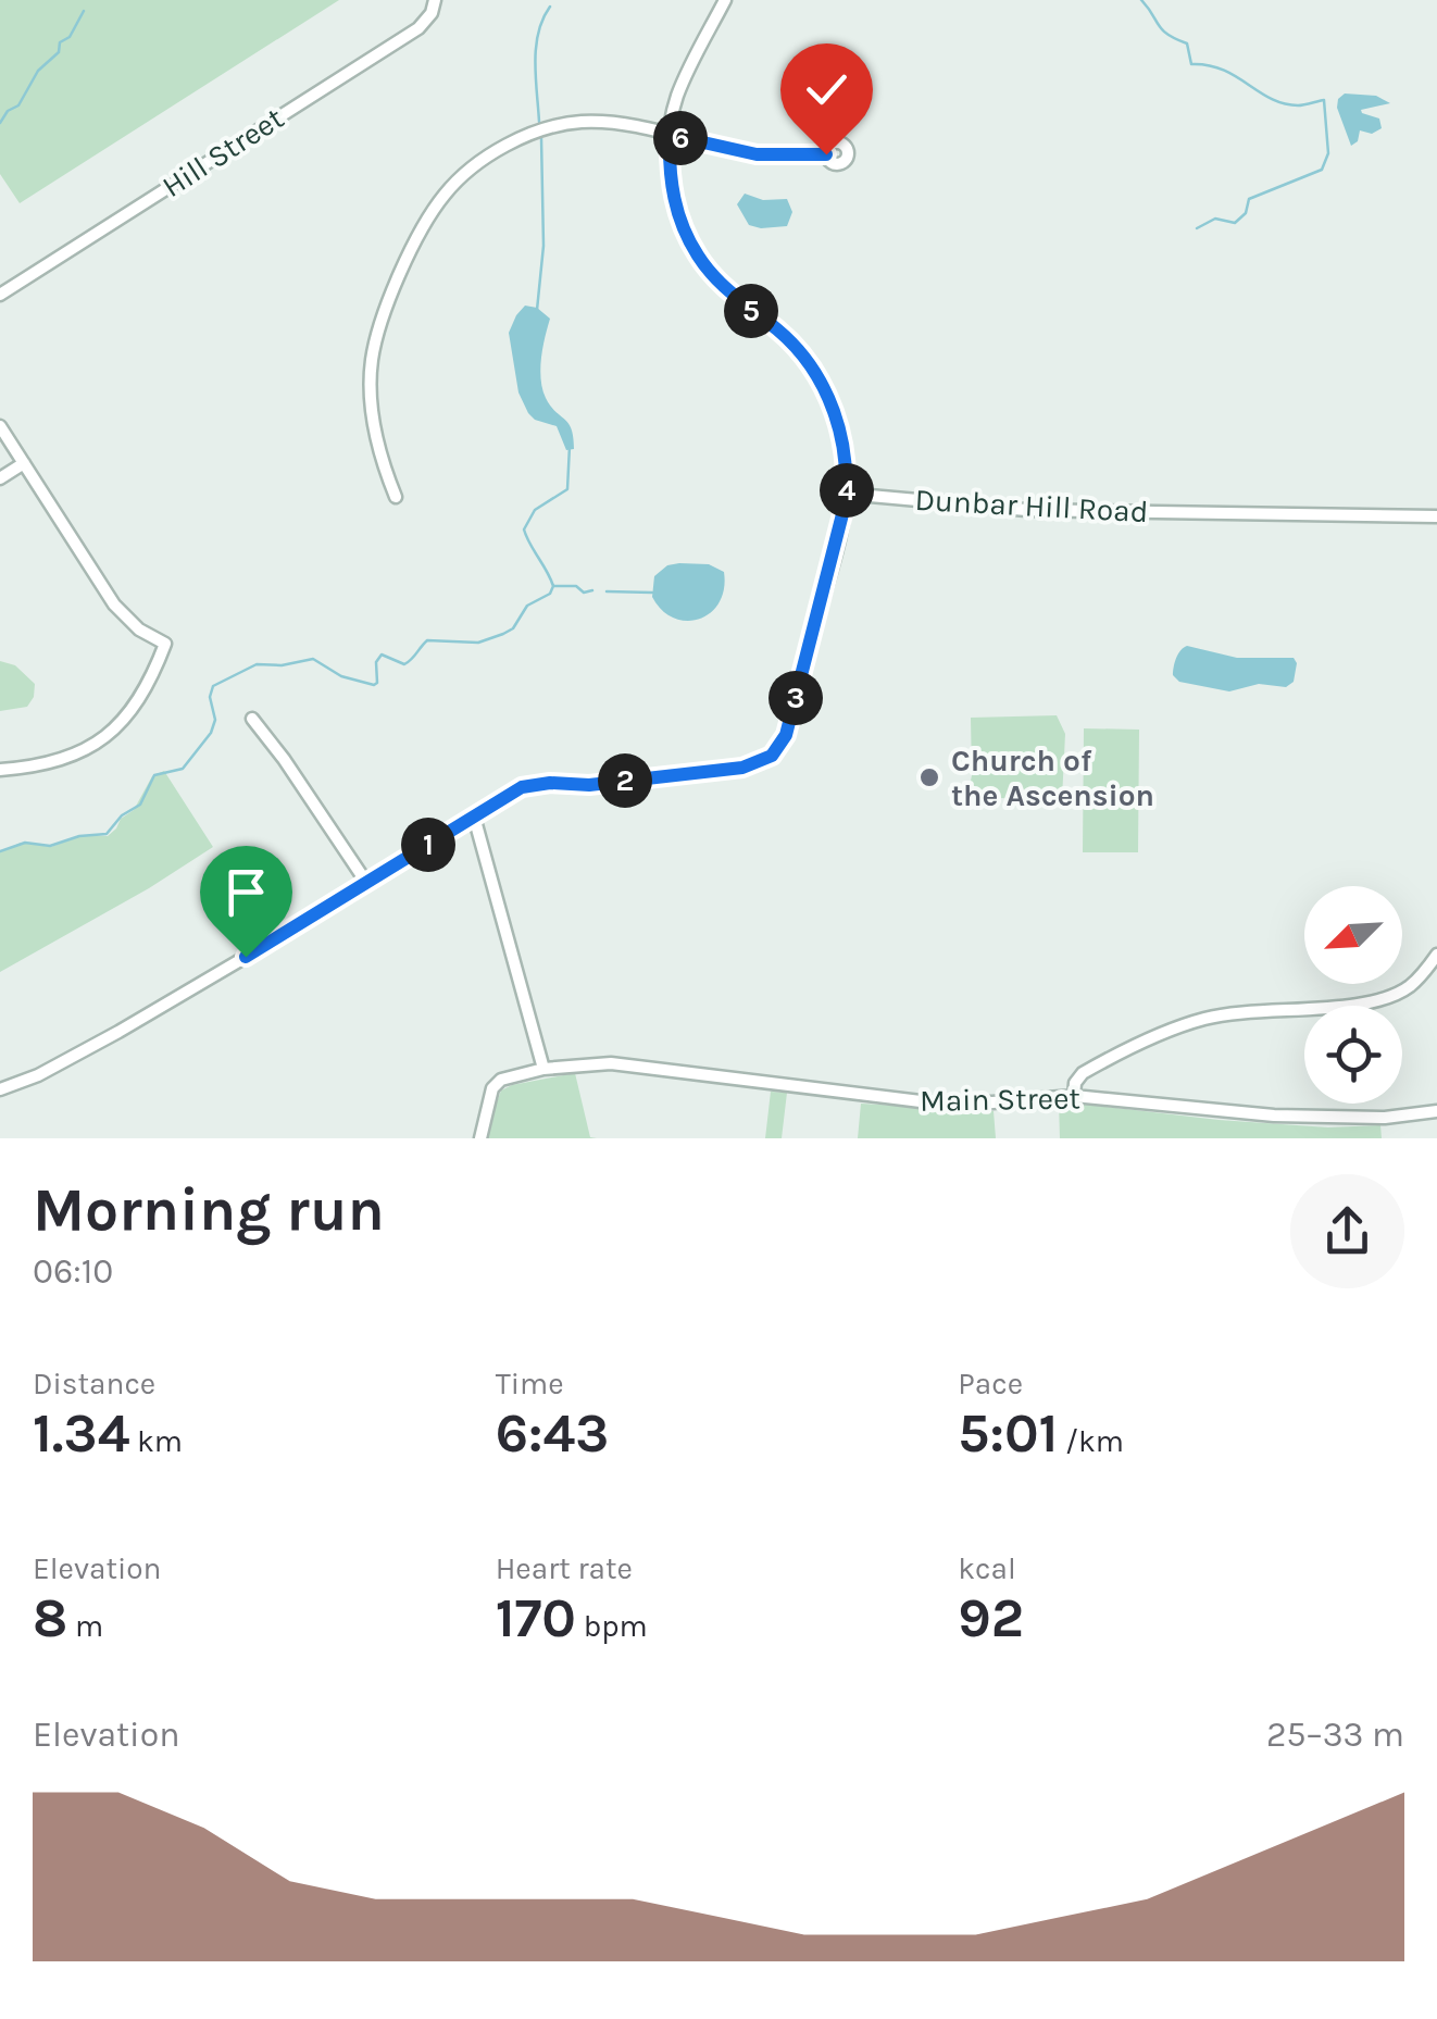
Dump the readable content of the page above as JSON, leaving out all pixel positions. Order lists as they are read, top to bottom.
{
  "streets": {
    "street": ["Hill Street", "Dunbar Hill Road", "Main Street"]
  },
  "places": ["Church of the Ascension"],
  "north": "bottom left",
  "page": {
    "pins": [
      "6",
      "5",
      "4",
      "3",
      "2",
      "1"
    ],
    "heading": ["Morning run", "06:10"],
    "stats": [
      ["Distance", "1.34 km"],
      ["Time", "6:43"],
      ["Pace", "5:01 /km"],
      ["Elevation", "8 m"],
      ["Heart rate", "170 bpm"],
      ["kcal", "92"]
    ],
    "chart": ["Elevation", "25–33 m"]
  }
}
